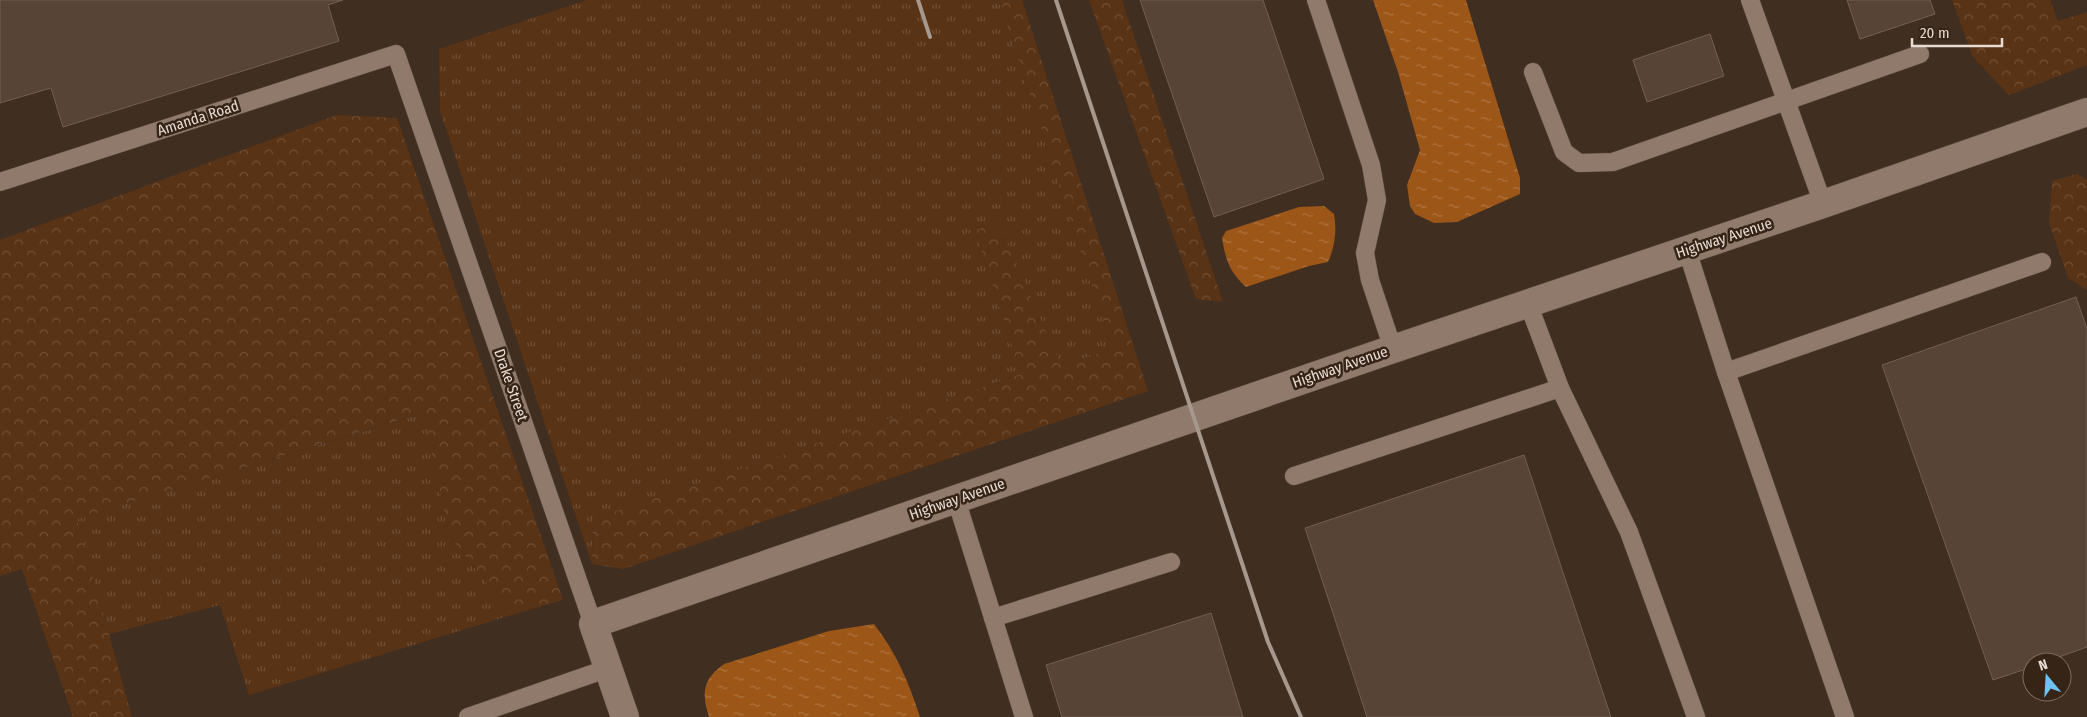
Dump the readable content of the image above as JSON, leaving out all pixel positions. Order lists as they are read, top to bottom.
{
  "streets": {
    "street": ["Highway Avenue", "Drake Street"],
    "lane": ["Amanda Road"]
  },
  "crossings": [
    ["Amanda Road", "Drake Street"],
    ["Highway Avenue", "Drake Street"]
  ],
  "scale_bar": "20 m",
  "north": "top"
}
